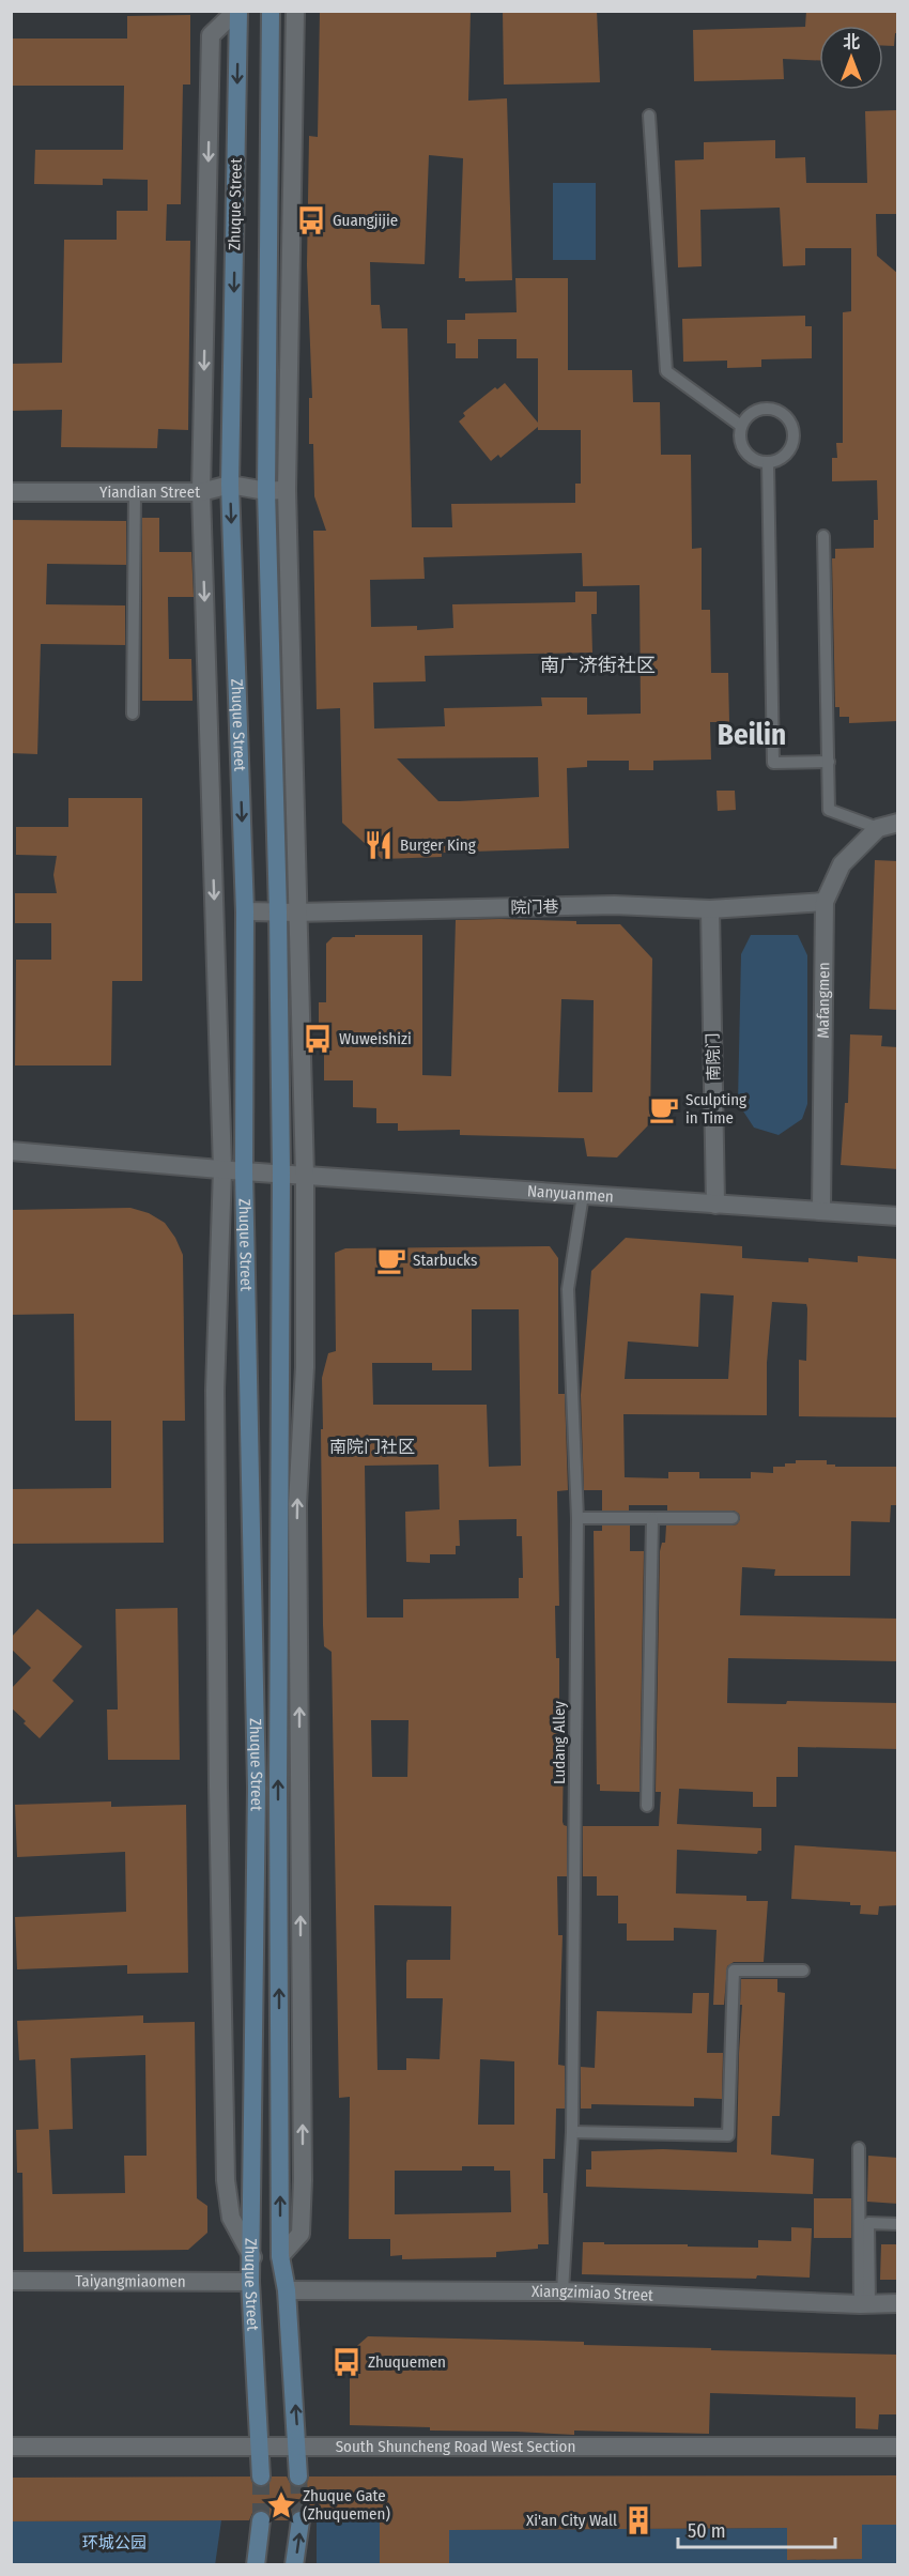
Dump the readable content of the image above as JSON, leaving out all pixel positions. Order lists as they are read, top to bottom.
{
  "streets": {
    "main road": ["Zhuque Street"],
    "street": [
      "Yiandian Street",
      "院门巷",
      "Mafangmen",
      "南院门",
      "Nanyuanmen",
      "Taiyangmiaomen",
      "Xiangzimiao Street",
      "South Shuncheng Road West Section"
    ],
    "lane": ["Ludang Alley"]
  },
  "crossings": [
    ["Zhuque Street", "Yiandian Street"],
    ["Zhuque Street", "院门巷"],
    ["Zhuque Street", "Nanyuanmen"],
    ["Zhuque Street", "Taiyangmiaomen"],
    ["Zhuque Street", "Xiangzimiao Street"],
    ["Zhuque Street", "South Shuncheng Road West Section"],
    ["院门巷", "Mafangmen"],
    ["院门巷", "南院门"],
    ["Mafangmen", "Nanyuanmen"],
    ["南院门", "Nanyuanmen"],
    ["Nanyuanmen", "Ludang Alley"],
    ["Ludang Alley", "Xiangzimiao Street"]
  ],
  "districts": ["南广济街社区", "Beilin", "南院门社区"],
  "parks": ["环城公园"],
  "places": {
    "bus stop": ["Guangjijie", "Wuweishizi", "Zhuquemen"],
    "restaurant": ["Burger King"],
    "cafe": ["Sculpting in Time", "Starbucks"],
    "place": ["Zhuque Gate (Zhuquemen)"],
    "building": ["Xi'an City Wall"]
  },
  "scale_bar": "50 m",
  "north": "top"
}
